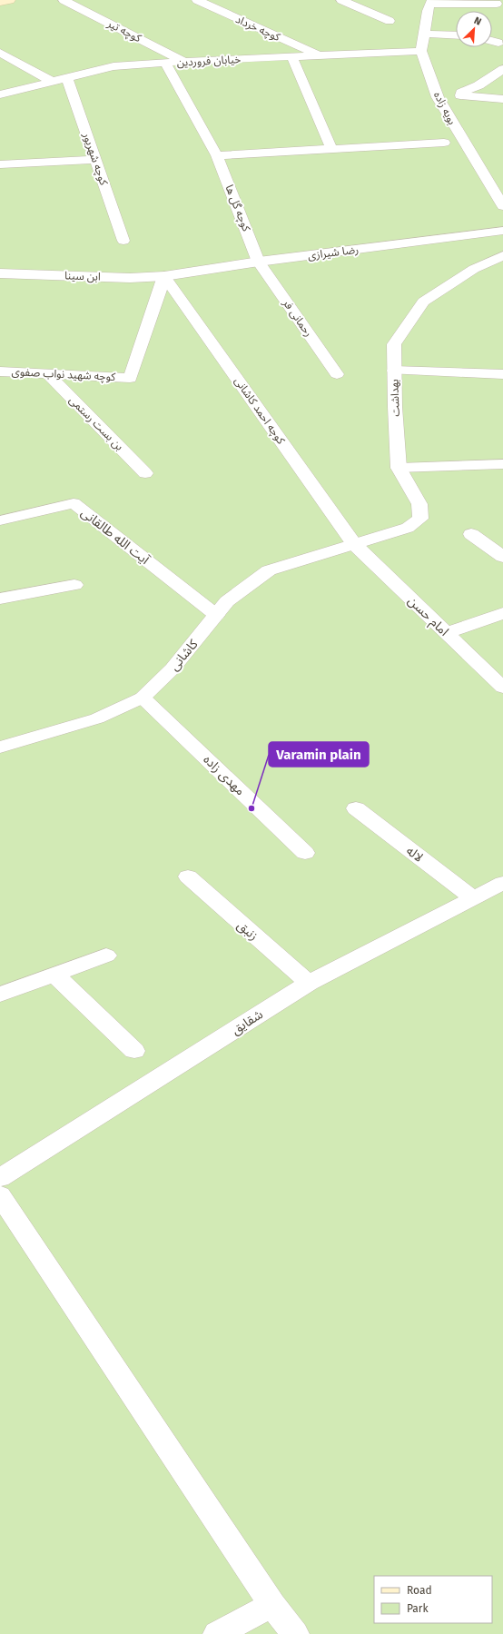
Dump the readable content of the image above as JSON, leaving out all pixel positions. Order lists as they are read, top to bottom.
{
  "streets": {
    "street": [
      "کوچه خرداد",
      "کوچه تیر",
      "خیابان فروردین",
      "بویه زاده",
      "کوچه شهریور",
      "کوچه گل ها",
      "رضا شیرازی",
      "ابن سینا",
      "رحمانی فر",
      "کوچه شهید نواب صفوی",
      "بهداشت",
      "کوچه احمد کاشانی",
      "بن بست رستمی",
      "آیت الله طالقانی",
      "امام حسن",
      "کاشانی",
      "مهدی زاده",
      "لاله",
      "زنبق",
      "شقایق"
    ]
  },
  "crossings": [
    ["کوچه خرداد", "خیابان فروردین"],
    ["کوچه تیر", "خیابان فروردین"],
    ["خیابان فروردین", "بویه زاده"],
    ["خیابان فروردین", "کوچه شهریور"],
    ["خیابان فروردین", "کوچه گل ها"],
    ["کوچه گل ها", "رضا شیرازی"],
    ["کوچه گل ها", "رحمانی فر"],
    ["رضا شیرازی", "ابن سینا"],
    ["رضا شیرازی", "رحمانی فر"],
    ["رضا شیرازی", "کوچه شهید نواب صفوی"],
    ["رضا شیرازی", "کوچه احمد کاشانی"],
    ["ابن سینا", "کوچه شهید نواب صفوی"],
    ["ابن سینا", "کوچه احمد کاشانی"],
    ["کوچه شهید نواب صفوی", "کوچه احمد کاشانی"],
    ["کوچه شهید نواب صفوی", "بن بست رستمی"],
    ["بهداشت", "کوچه احمد کاشانی"],
    ["بهداشت", "امام حسن"],
    ["بهداشت", "کاشانی"],
    ["کوچه احمد کاشانی", "امام حسن"],
    ["کوچه احمد کاشانی", "کاشانی"],
    ["آیت الله طالقانی", "کاشانی"],
    ["امام حسن", "کاشانی"],
    ["کاشانی", "مهدی زاده"],
    ["لاله", "شقایق"],
    ["زنبق", "شقایق"]
  ],
  "places": ["Varamin plain"],
  "legend": ["Road", "Park"],
  "north": "top right"
}
